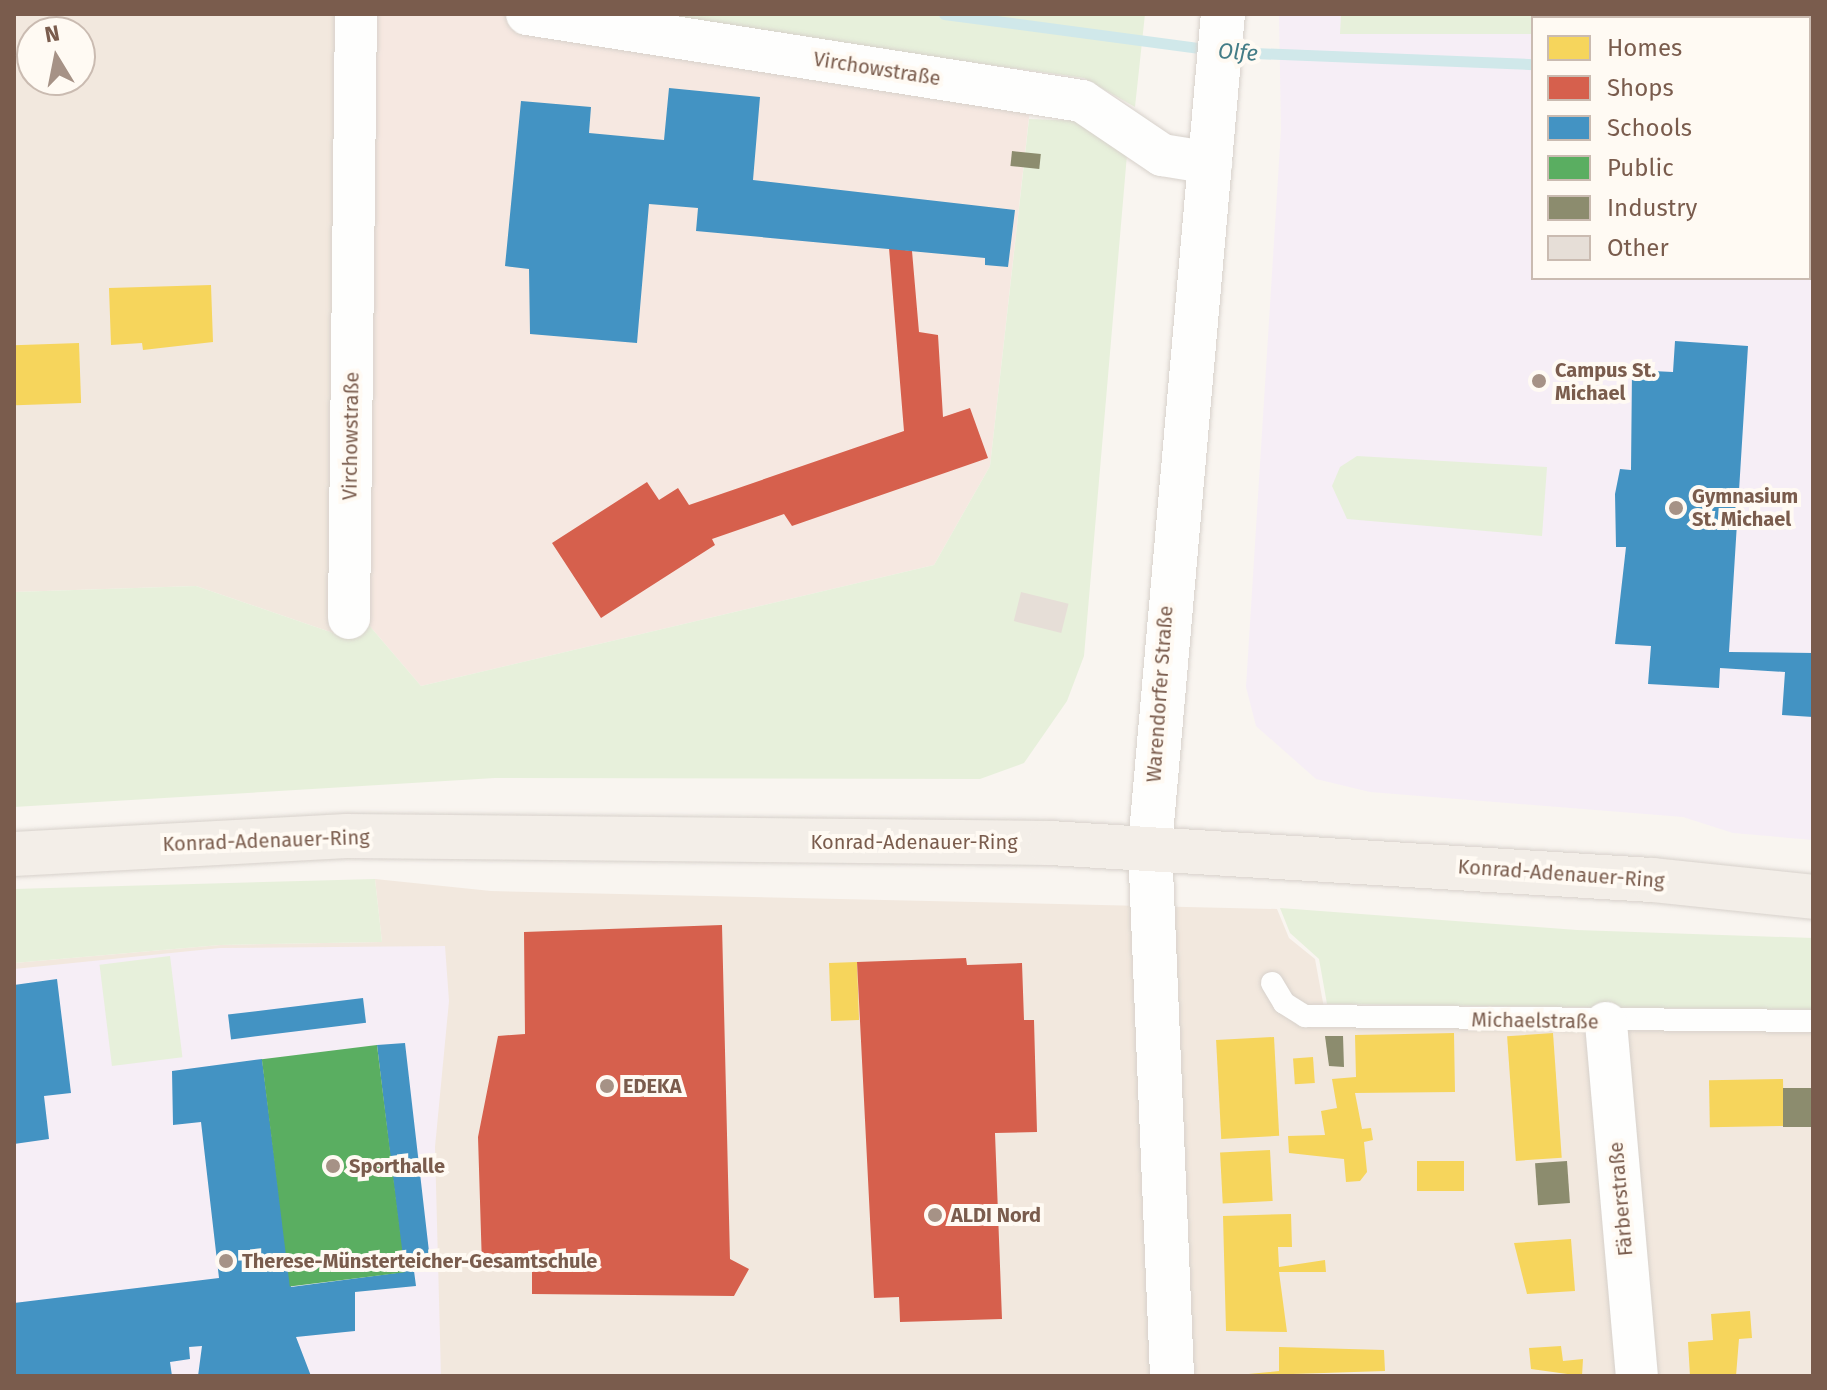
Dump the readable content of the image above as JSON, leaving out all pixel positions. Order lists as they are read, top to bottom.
{
  "streets": {
    "main road": ["Warendorfer Straße", "Konrad-Adenauer-Ring"],
    "street": ["Virchowstraße", "Färberstraße"],
    "lane": ["Michaelstraße"]
  },
  "crossings": [
    ["Virchowstraße", "Warendorfer Straße"],
    ["Warendorfer Straße", "Konrad-Adenauer-Ring"],
    ["Michaelstraße", "Färberstraße"]
  ],
  "water": ["Olfe"],
  "places": [
    "Campus St. Michael",
    "Gymnasium St. Michael",
    "EDEKA",
    "Sporthalle",
    "ALDI Nord",
    "Therese-Münsterteicher-Gesamtschule"
  ],
  "legend": [
    "Homes",
    "Shops",
    "Schools",
    "Public",
    "Industry",
    "Other"
  ],
  "north": "top"
}
